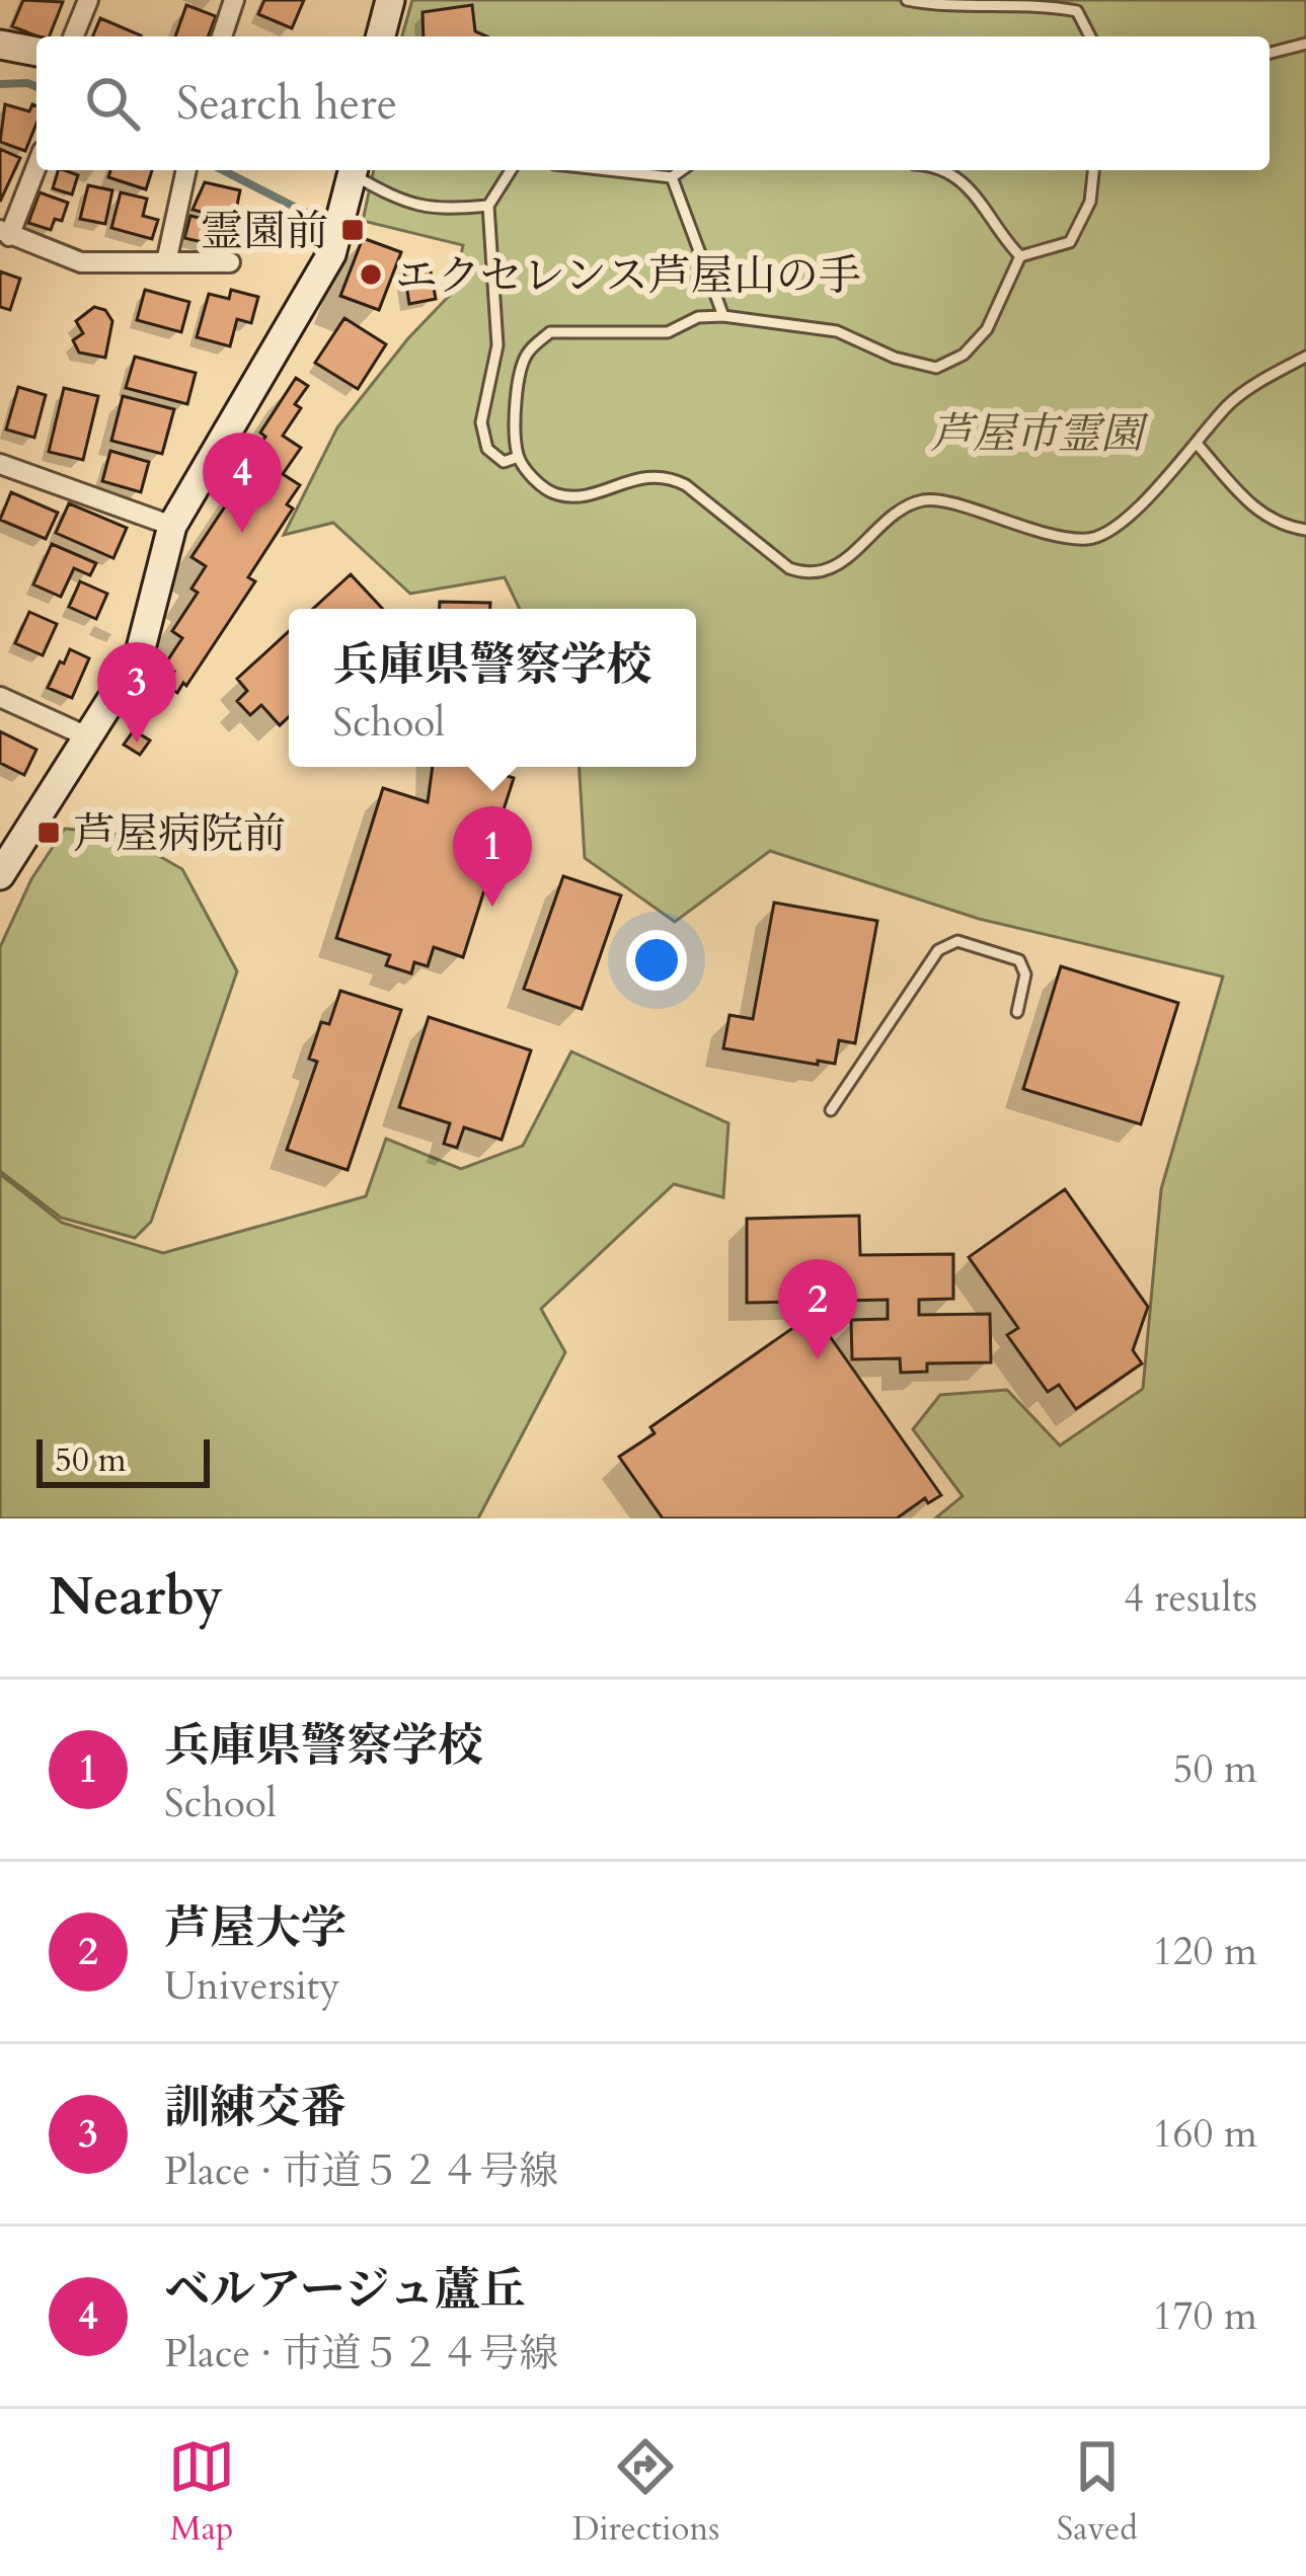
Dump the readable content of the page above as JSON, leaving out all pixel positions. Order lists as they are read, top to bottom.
{
  "parks": ["芦屋市霊園"],
  "places": {
    "transit": ["霊園前", "芦屋病院前"],
    "other": ["エクセレンス芦屋山の手"]
  },
  "scale_bar": "50 m",
  "page": {
    "search": "Search here",
    "pins": [
      "4",
      "3",
      "1",
      "2"
    ],
    "popup": ["兵庫県警察学校", "School"],
    "scale": "50 m",
    "heading": ["Nearby", "4 results"],
    "list": [
      {
        "mark": "1",
        "name": "兵庫県警察学校",
        "note": "School",
        "value": "50 m"
      },
      {
        "mark": "2",
        "name": "芦屋大学",
        "note": "University",
        "value": "120 m"
      },
      {
        "mark": "3",
        "name": "訓練交番",
        "note": "Place · 市道５２４号線",
        "value": "160 m"
      },
      {
        "mark": "4",
        "name": "ベルアージュ蘆丘",
        "note": "Place · 市道５２４号線",
        "value": "170 m"
      }
    ],
    "nav": ["Map", "Directions", "Saved"]
  }
}
